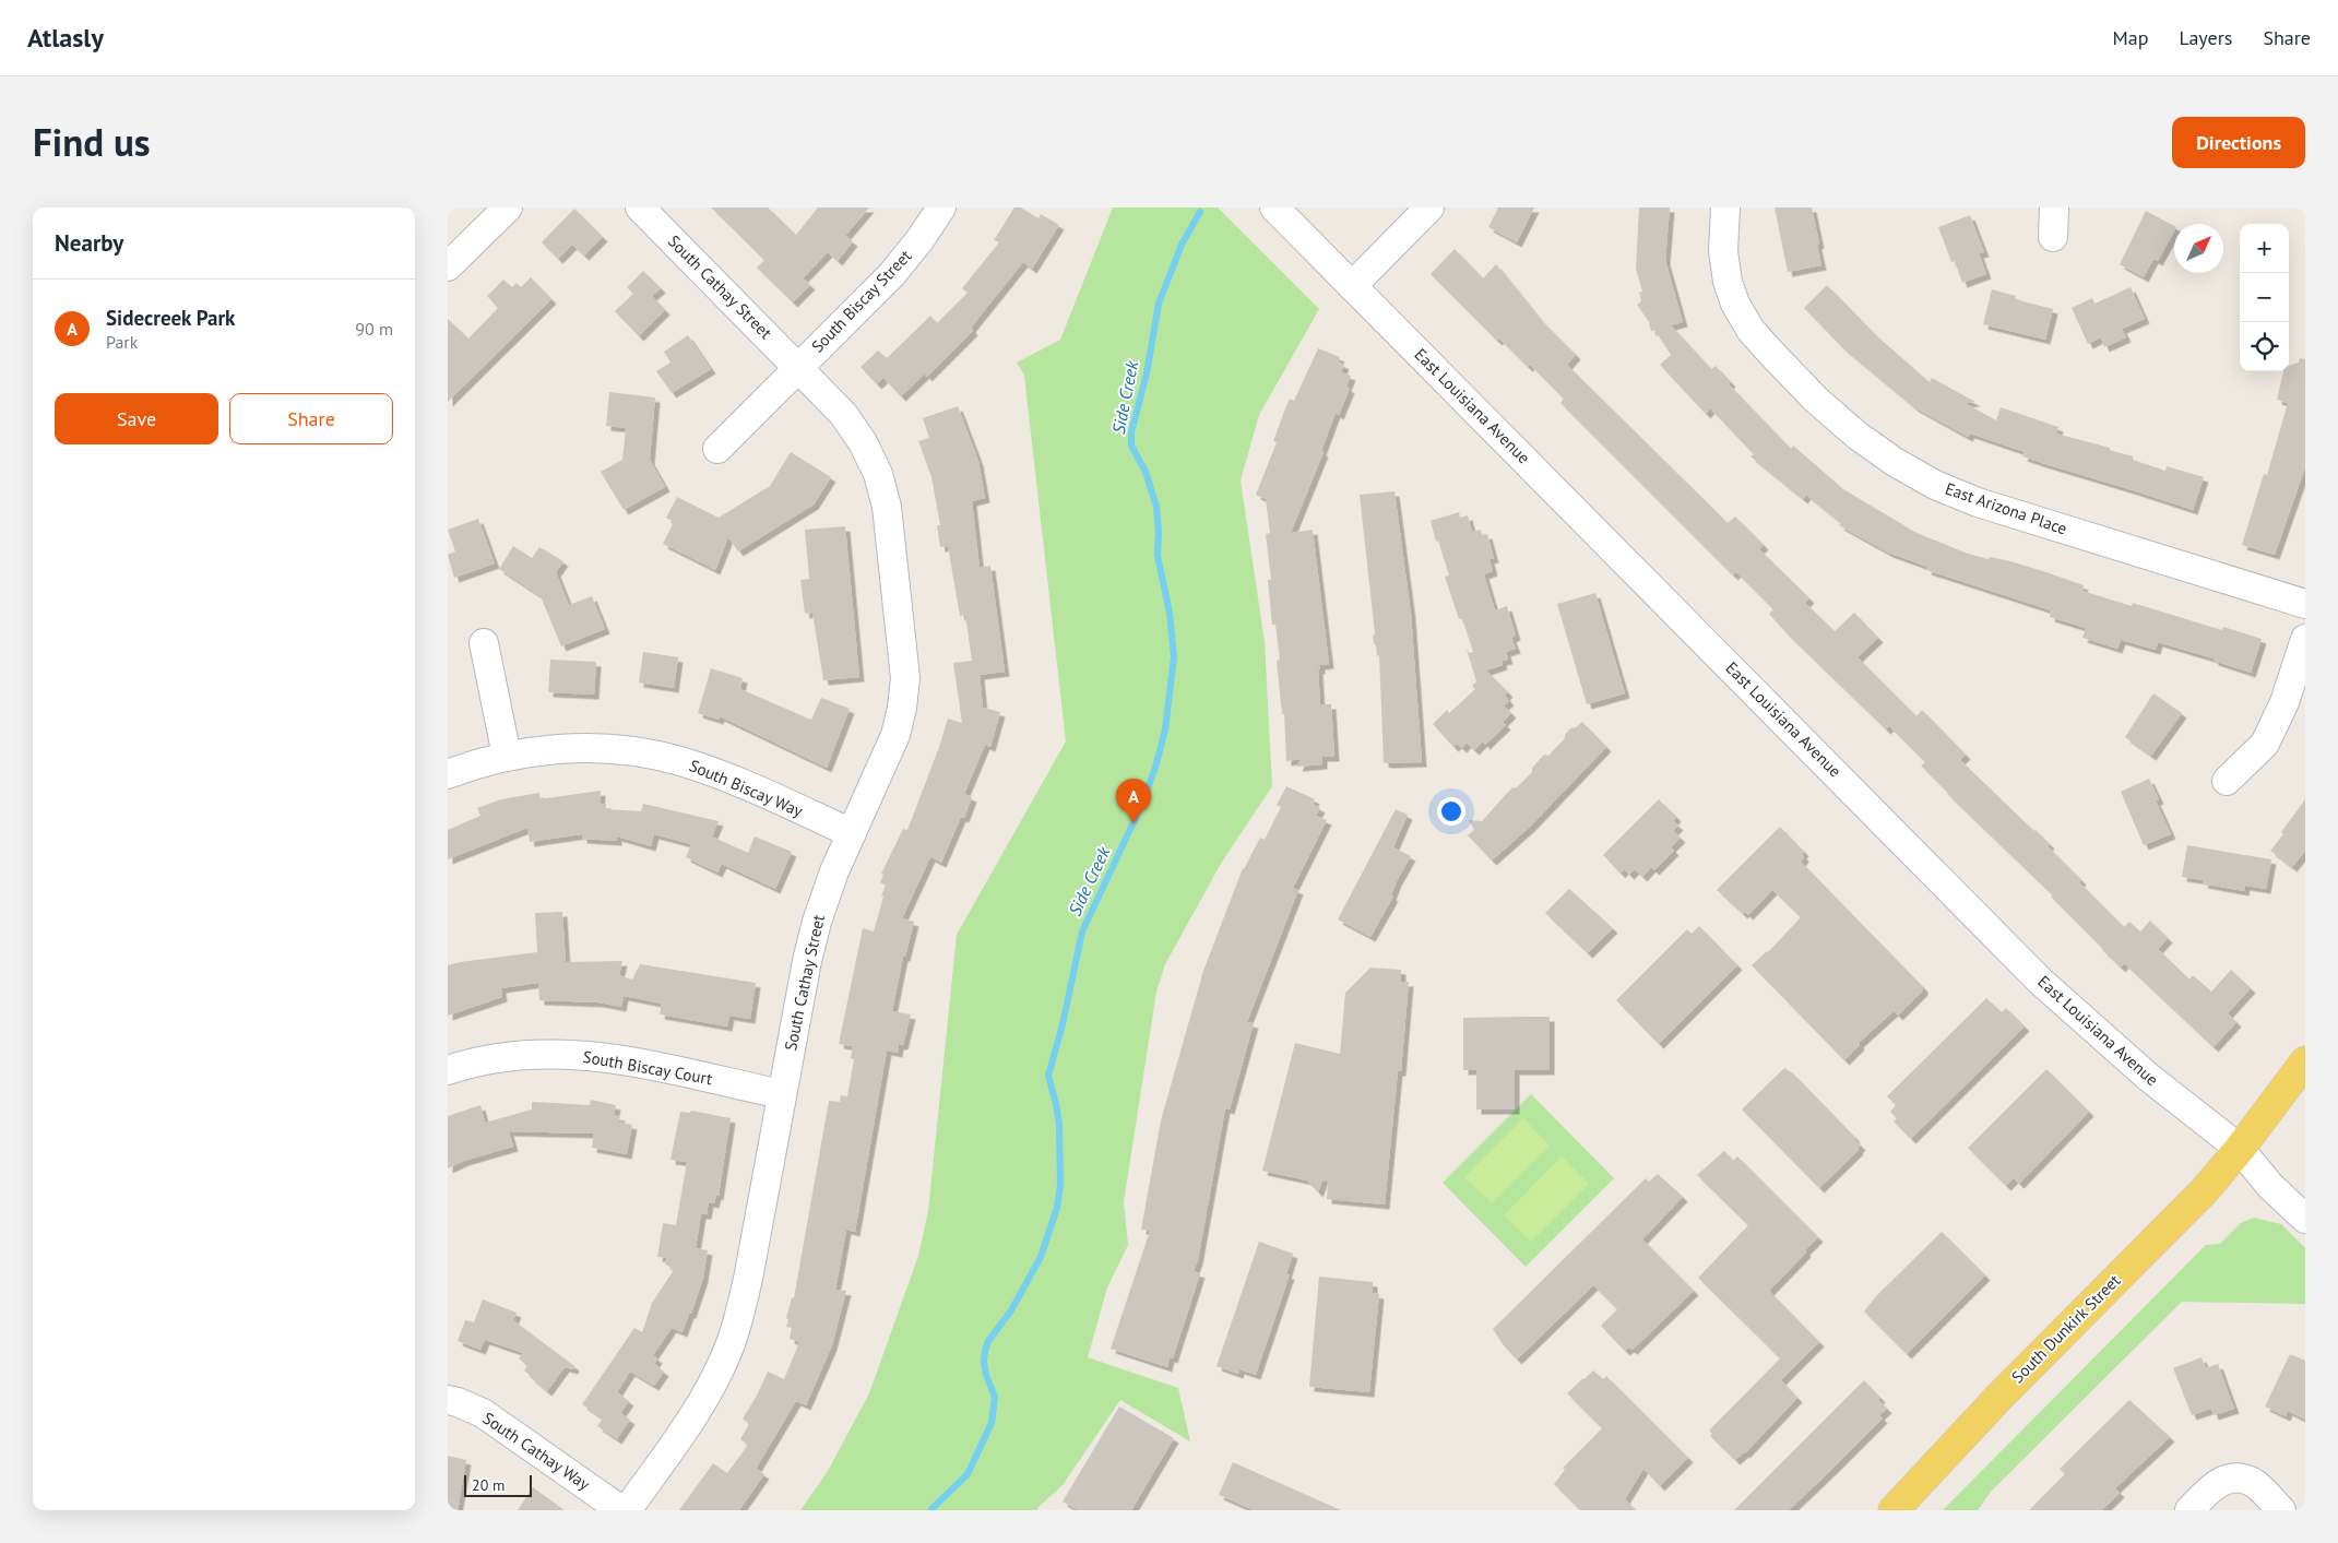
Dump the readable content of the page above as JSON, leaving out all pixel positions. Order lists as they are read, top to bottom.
{
  "streets": {
    "main road": ["South Dunkirk Street"],
    "street": [
      "South Cathay Street",
      "South Biscay Street",
      "East Louisiana Avenue",
      "East Arizona Place",
      "South Biscay Way",
      "South Biscay Court",
      "South Cathay Way"
    ]
  },
  "crossings": [
    ["South Cathay Street", "South Biscay Street"],
    ["South Cathay Street", "South Biscay Way"],
    ["South Cathay Street", "South Biscay Court"],
    ["East Louisiana Avenue", "South Dunkirk Street"]
  ],
  "water": ["Side Creek"],
  "scale_bar": "20 m",
  "north": "top right",
  "page": {
    "header": "Atlasly",
    "nav": ["Map", "Layers", "Share"],
    "title": "Find us",
    "buttons": [
      "Directions",
      ["Save", "Share"]
    ],
    "heading": "Nearby",
    "map_buttons": ["+", "−"],
    "list": [
      {
        "mark": "A",
        "name": "Sidecreek Park",
        "note": "Park",
        "value": "90 m"
      }
    ],
    "pins": "A",
    "scale": "20 m"
  }
}
